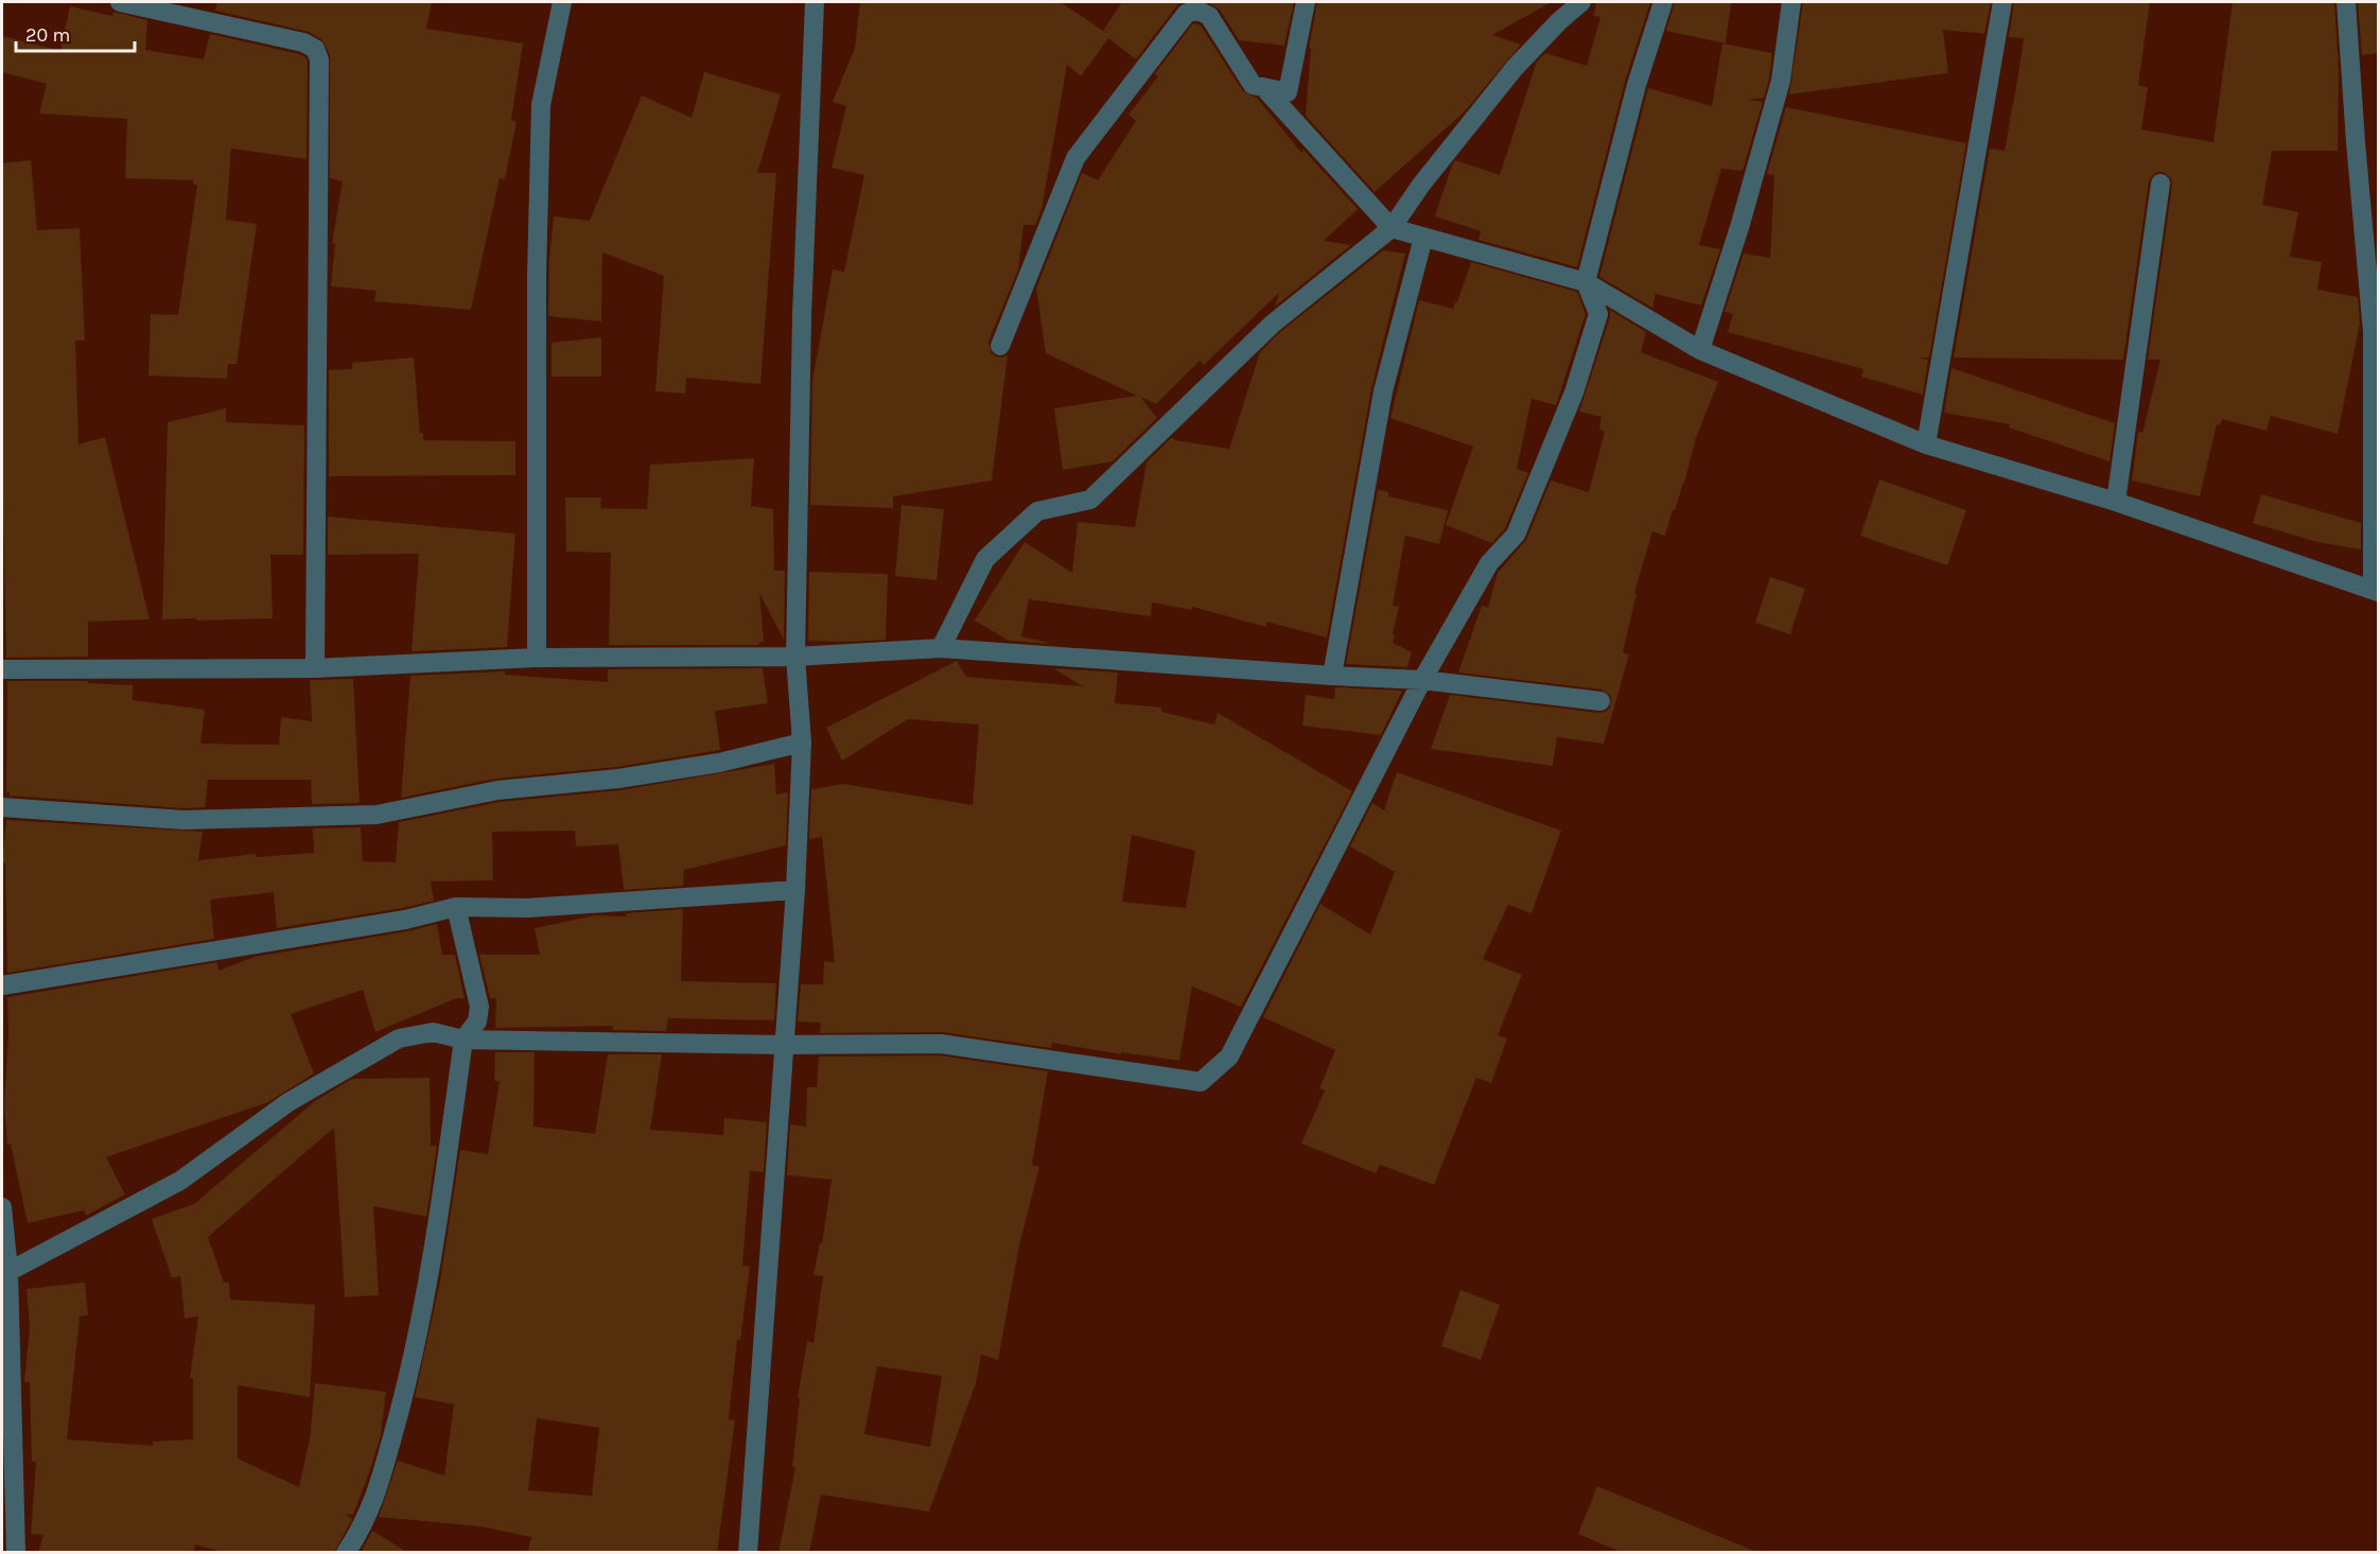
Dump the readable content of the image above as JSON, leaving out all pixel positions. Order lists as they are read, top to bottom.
{
  "scale_bar": "20 m"
}
